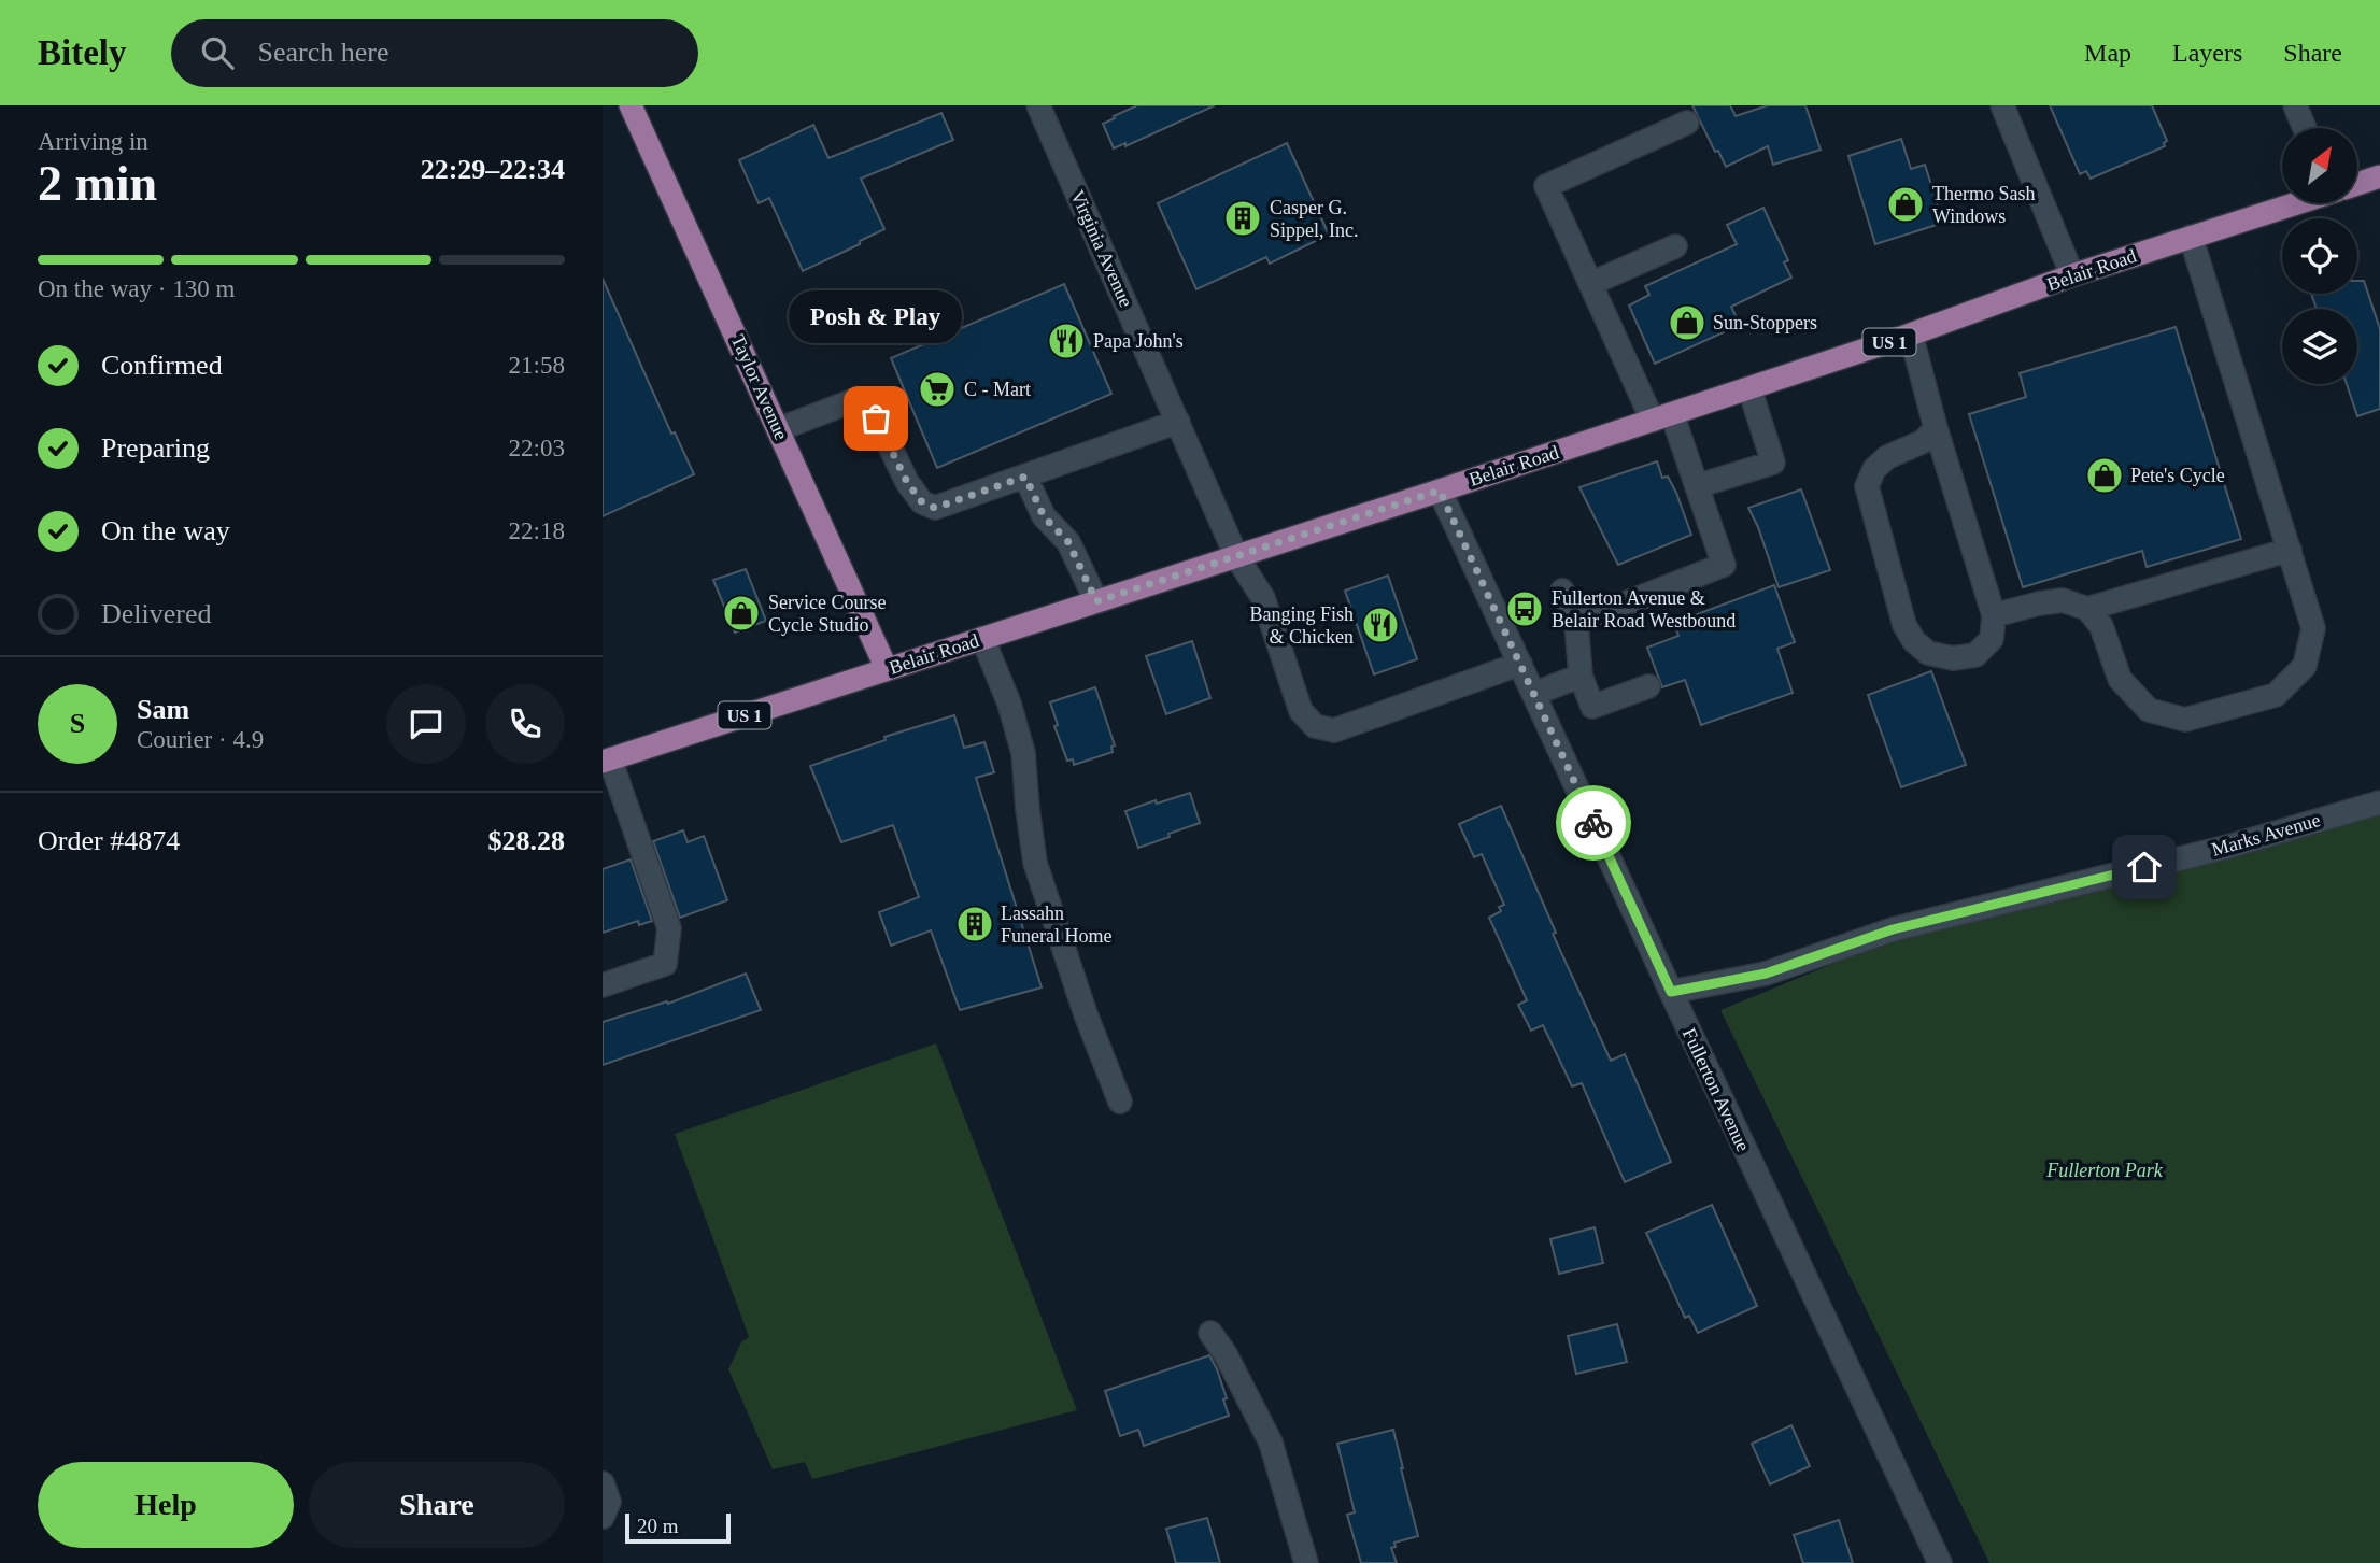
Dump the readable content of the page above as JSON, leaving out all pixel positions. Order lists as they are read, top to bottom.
{
  "streets": {
    "main road": ["Belair Road", "US 1", "Taylor Avenue"],
    "street": ["Virginia Avenue", "Marks Avenue", "Fullerton Avenue"]
  },
  "crossings": [
    ["Virginia Avenue", "Belair Road"],
    ["Virginia Avenue", "Fullerton Avenue"],
    ["Belair Road", "Taylor Avenue"],
    ["Belair Road", "Fullerton Avenue"],
    ["Marks Avenue", "Fullerton Avenue"]
  ],
  "parks": ["Fullerton Park"],
  "places": {
    "shop": [
      "Thermo Sash Windows",
      "Sun-Stoppers",
      "Pete's Cycle",
      "Service Course Cycle Studio"
    ],
    "building": ["Casper G. Sippel, Inc.", "Lassahn Funeral Home"],
    "restaurant": ["Papa John's", "Banging Fish & Chicken"],
    "supermarket": ["C - Mart"],
    "other": ["Posh & Play"],
    "bus stop": ["Fullerton Avenue & Belair Road Westbound"]
  },
  "scale_bar": "20 m",
  "north": "top right",
  "page": {
    "header": "Bitely",
    "search": "Search here",
    "nav": ["Map", "Layers", "Share"],
    "heading": ["2 min", "Arriving in", "22:29–22:34"],
    "panel": [
      "Sam",
      "Courier · 4.9",
      "Order #4874",
      "$28.28"
    ],
    "bar": "On the way · 130 m",
    "bubble": "Posh & Play",
    "list": [
      ["Confirmed", "21:58"],
      ["Preparing", "22:03"],
      ["On the way", "22:18"],
      "Delivered"
    ],
    "round": "S",
    "buttons": ["Help", "Share"],
    "scale": "20 m"
  }
}
